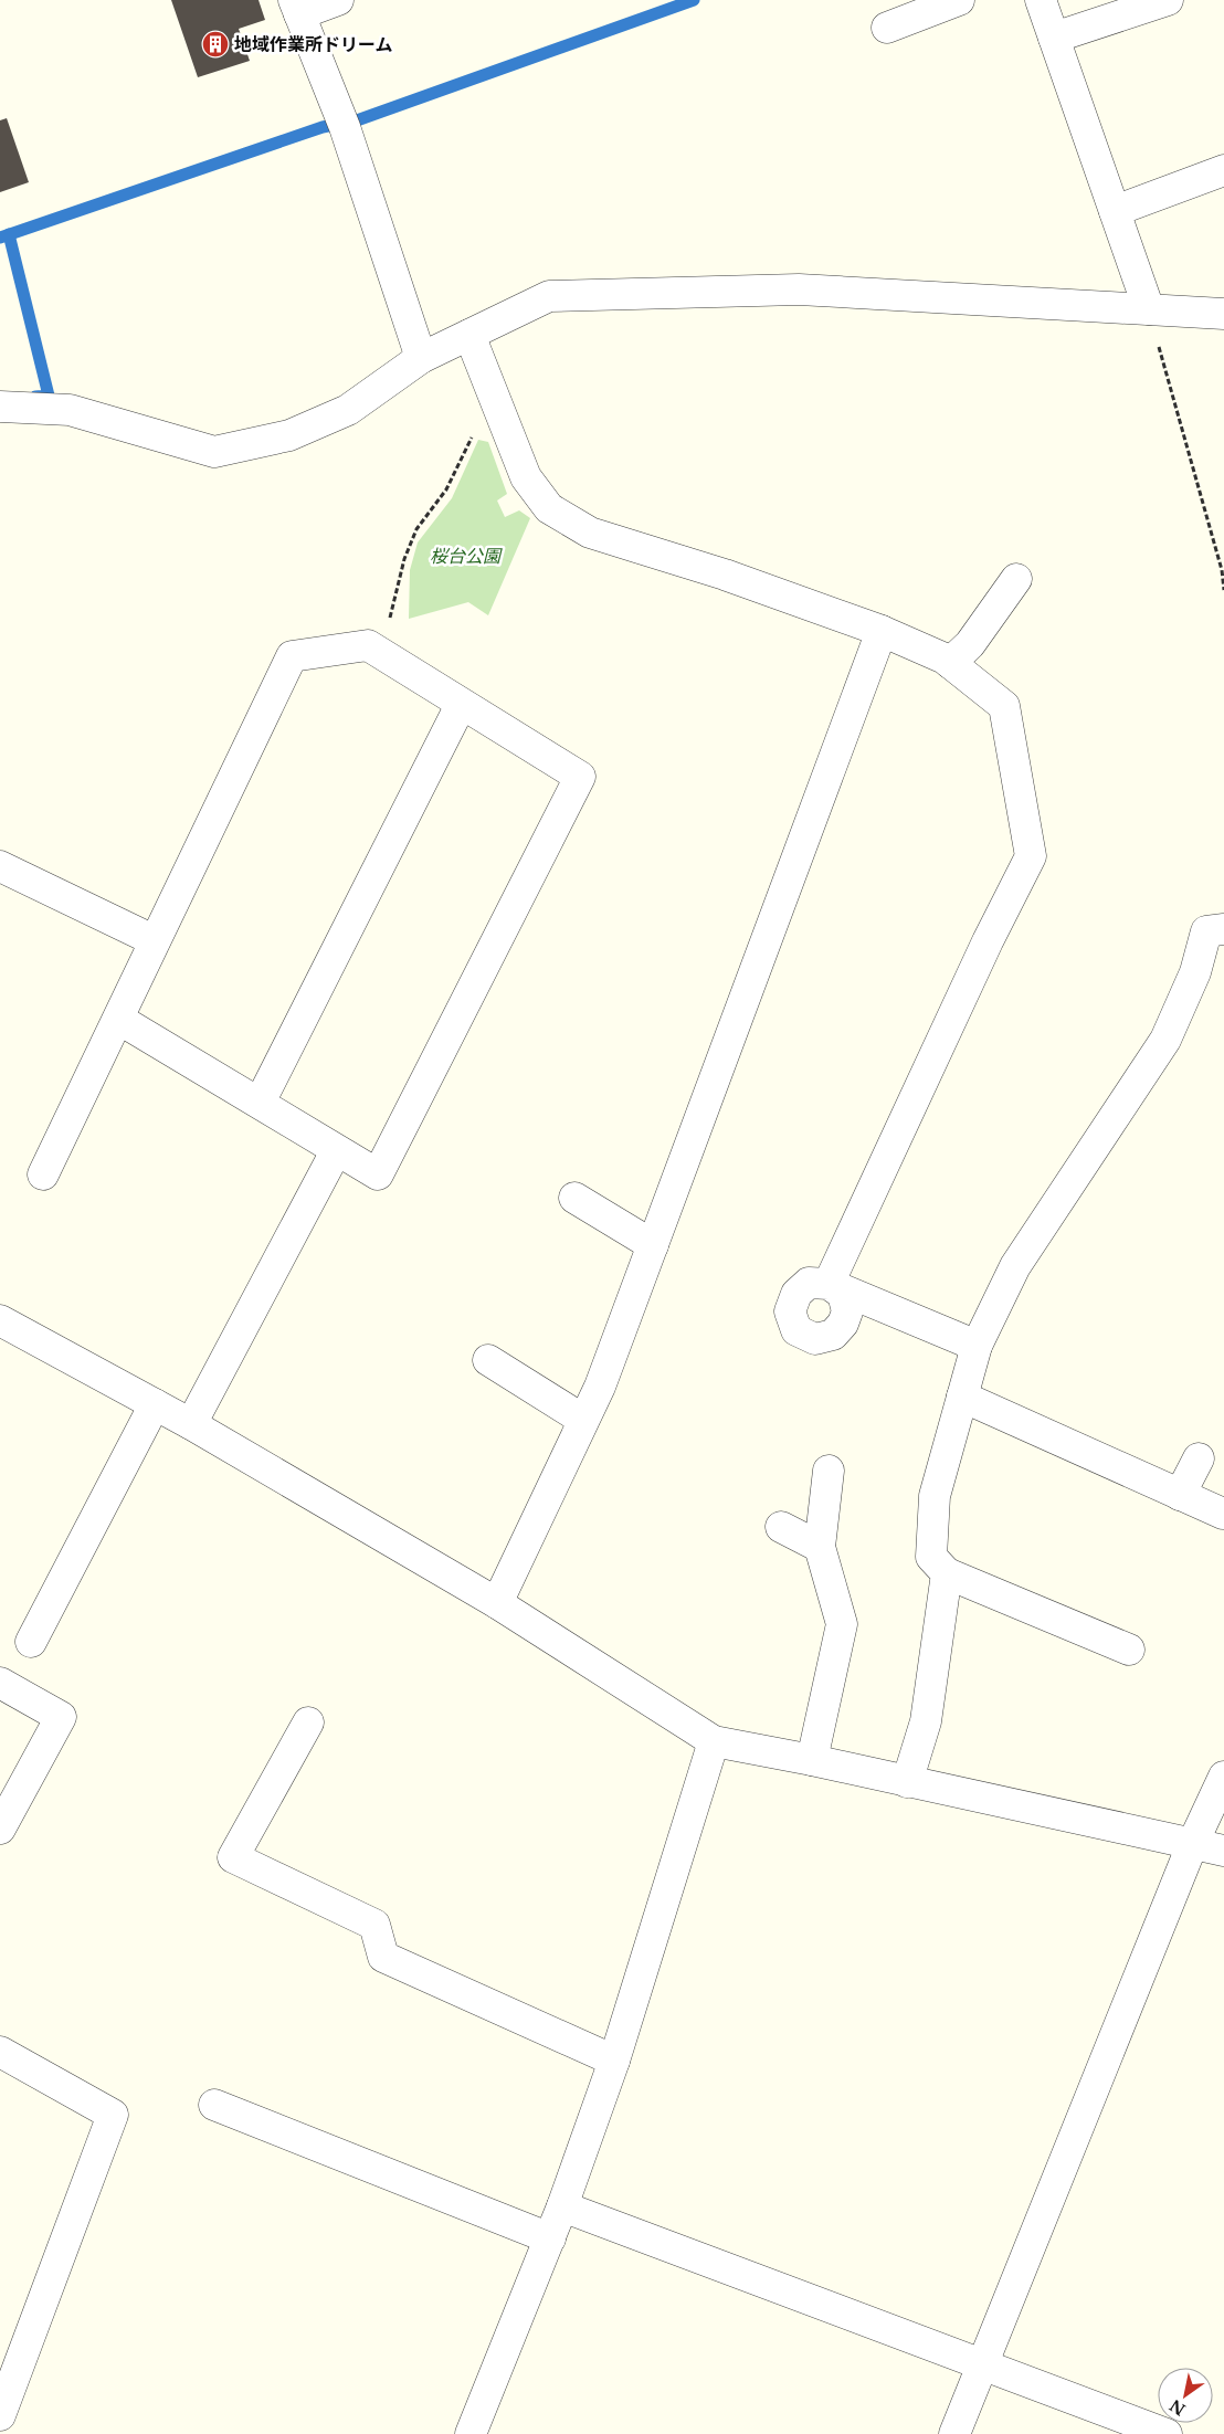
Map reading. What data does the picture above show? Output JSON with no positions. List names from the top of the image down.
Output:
{
  "parks": ["桜台公園"],
  "places": {
    "building": ["地域作業所ドリーム"]
  },
  "north": "bottom left"
}
